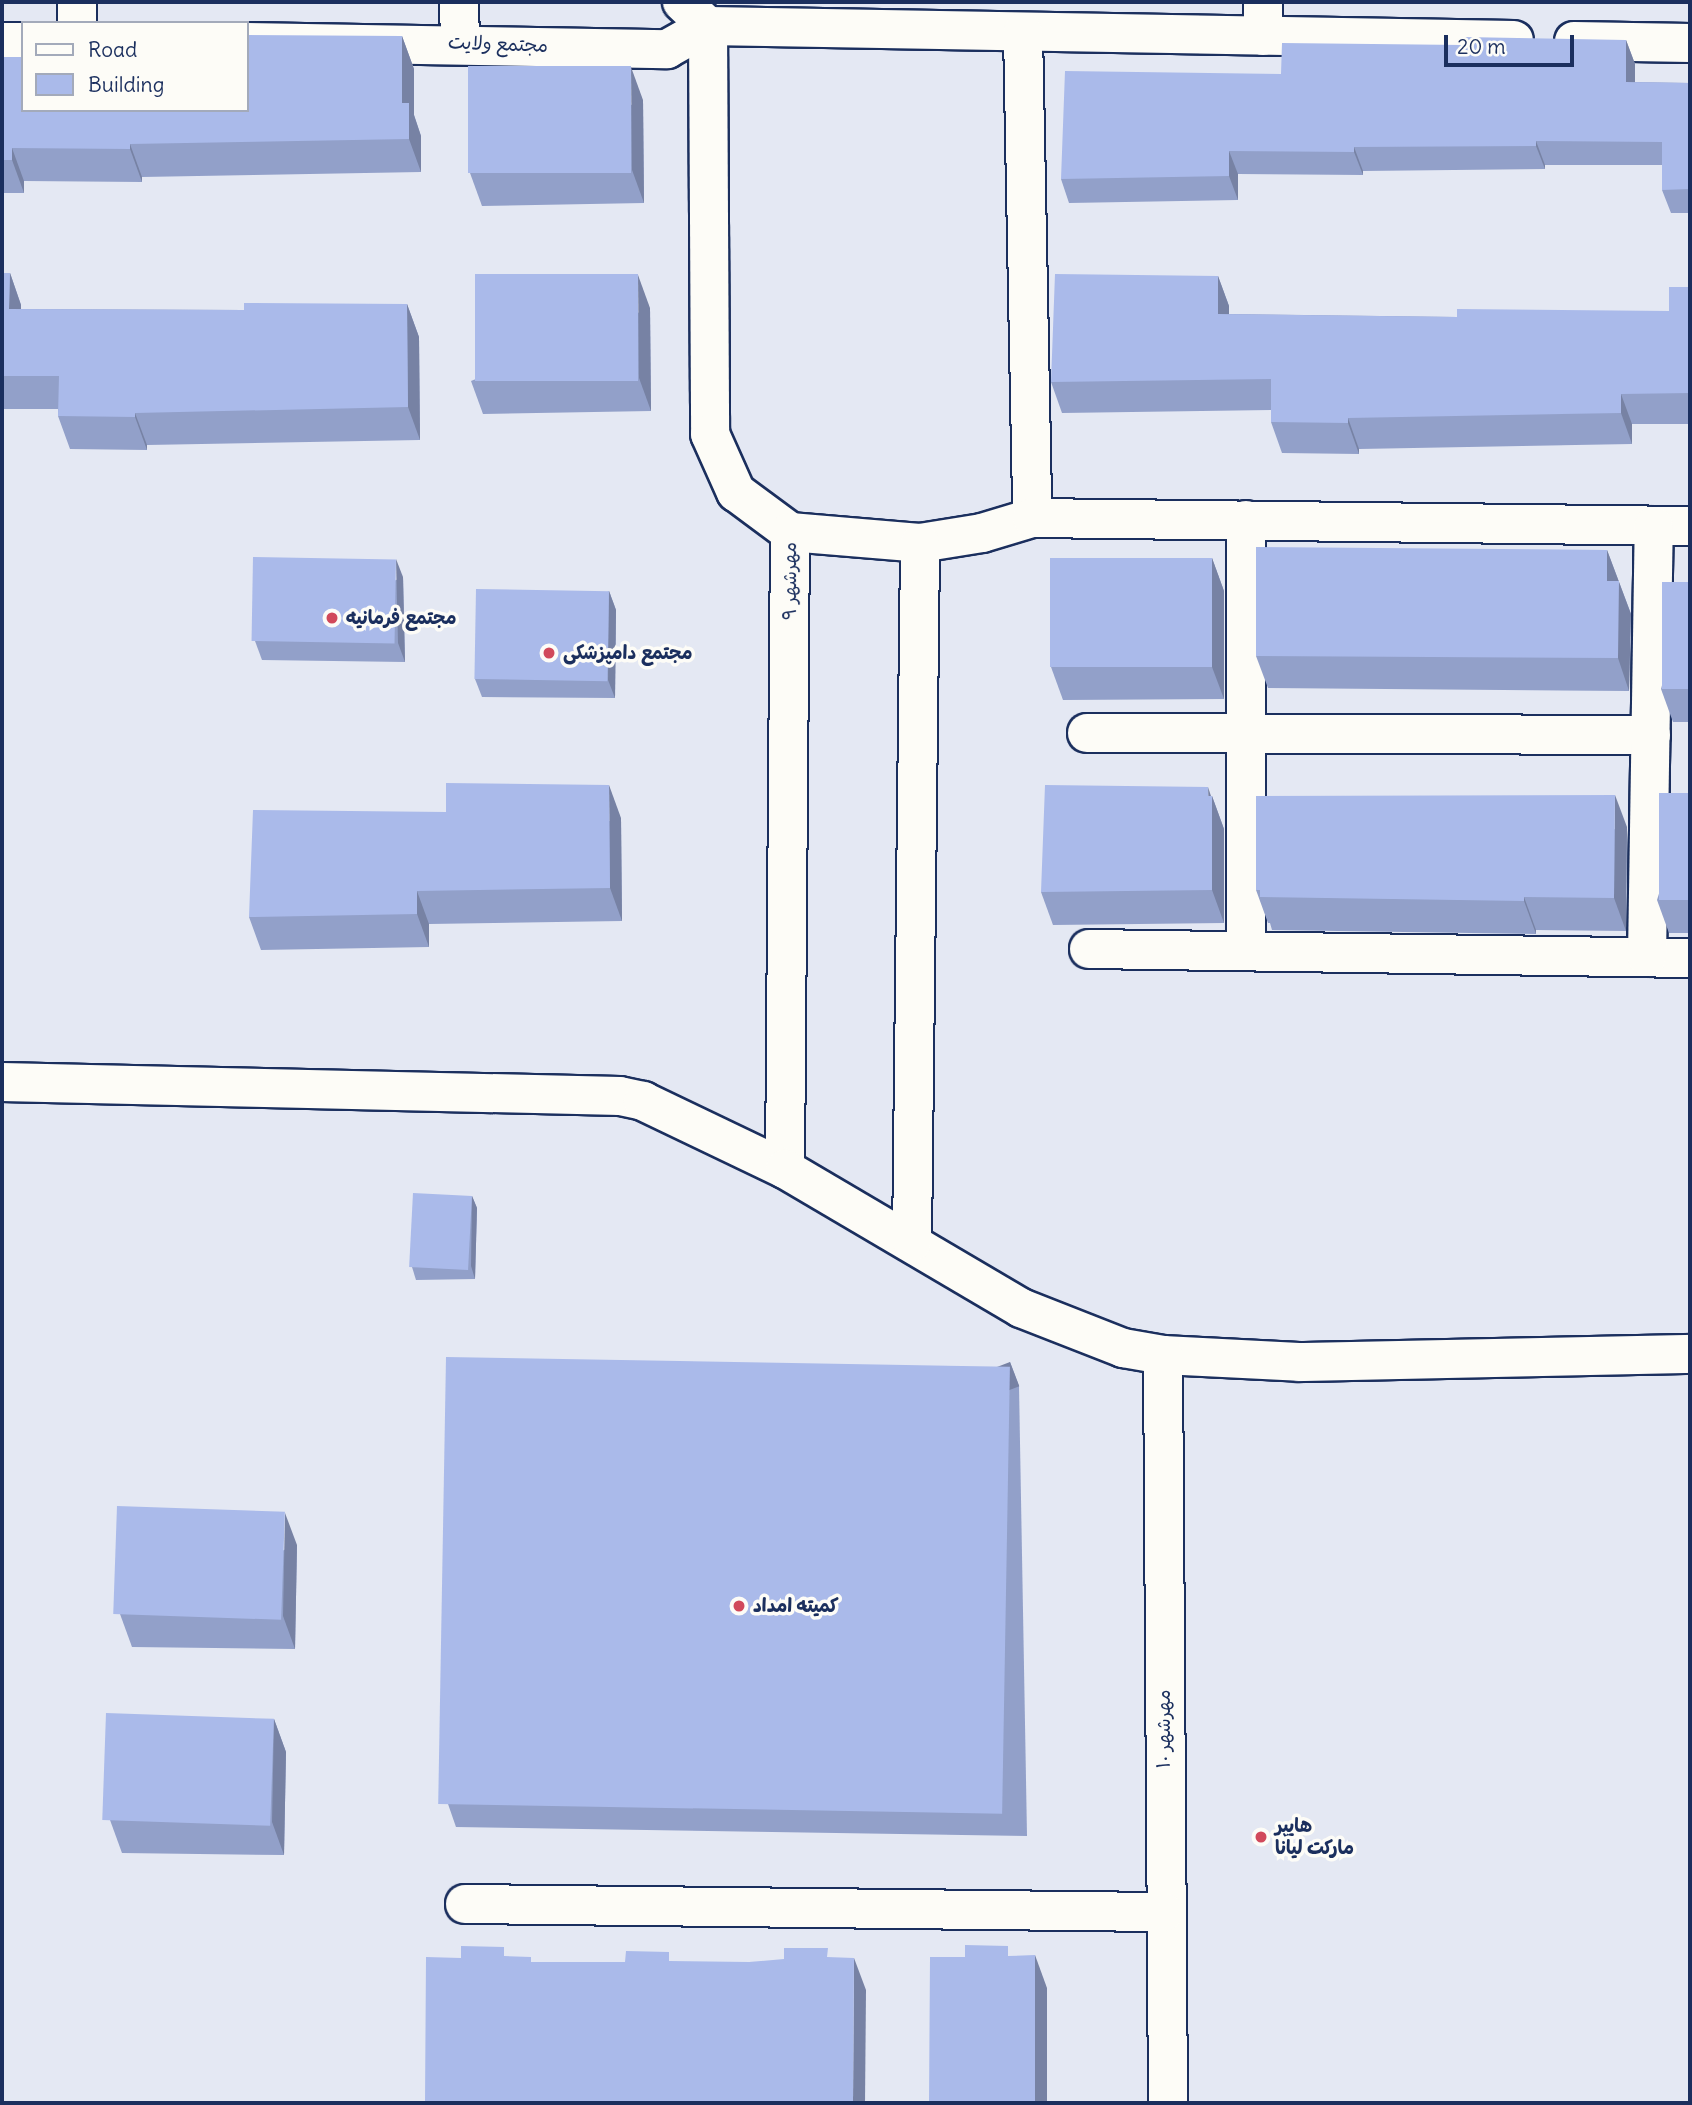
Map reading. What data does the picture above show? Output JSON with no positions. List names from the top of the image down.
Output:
{
  "streets": {
    "street": ["مجتمع ولایت", "مهرشهر ۹", "مهرشهر ۱۰"]
  },
  "crossings": [
    ["مجتمع ولایت", "مهرشهر ۹"]
  ],
  "places": [
    "مجتمع فرمانیه",
    "مجتمع دامپزشکی",
    "کمیته امداد",
    "هایپر مارکت لیانا"
  ],
  "legend": ["Road", "Building"],
  "scale_bar": "20 m"
}
